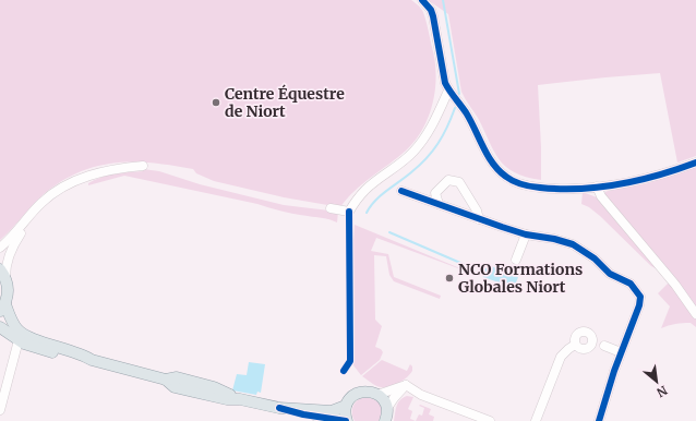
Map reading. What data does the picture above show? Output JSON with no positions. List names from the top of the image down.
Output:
{
  "places": ["Centre Équestre de Niort", "NCO Formations Globales Niort"],
  "north": "bottom right"
}
